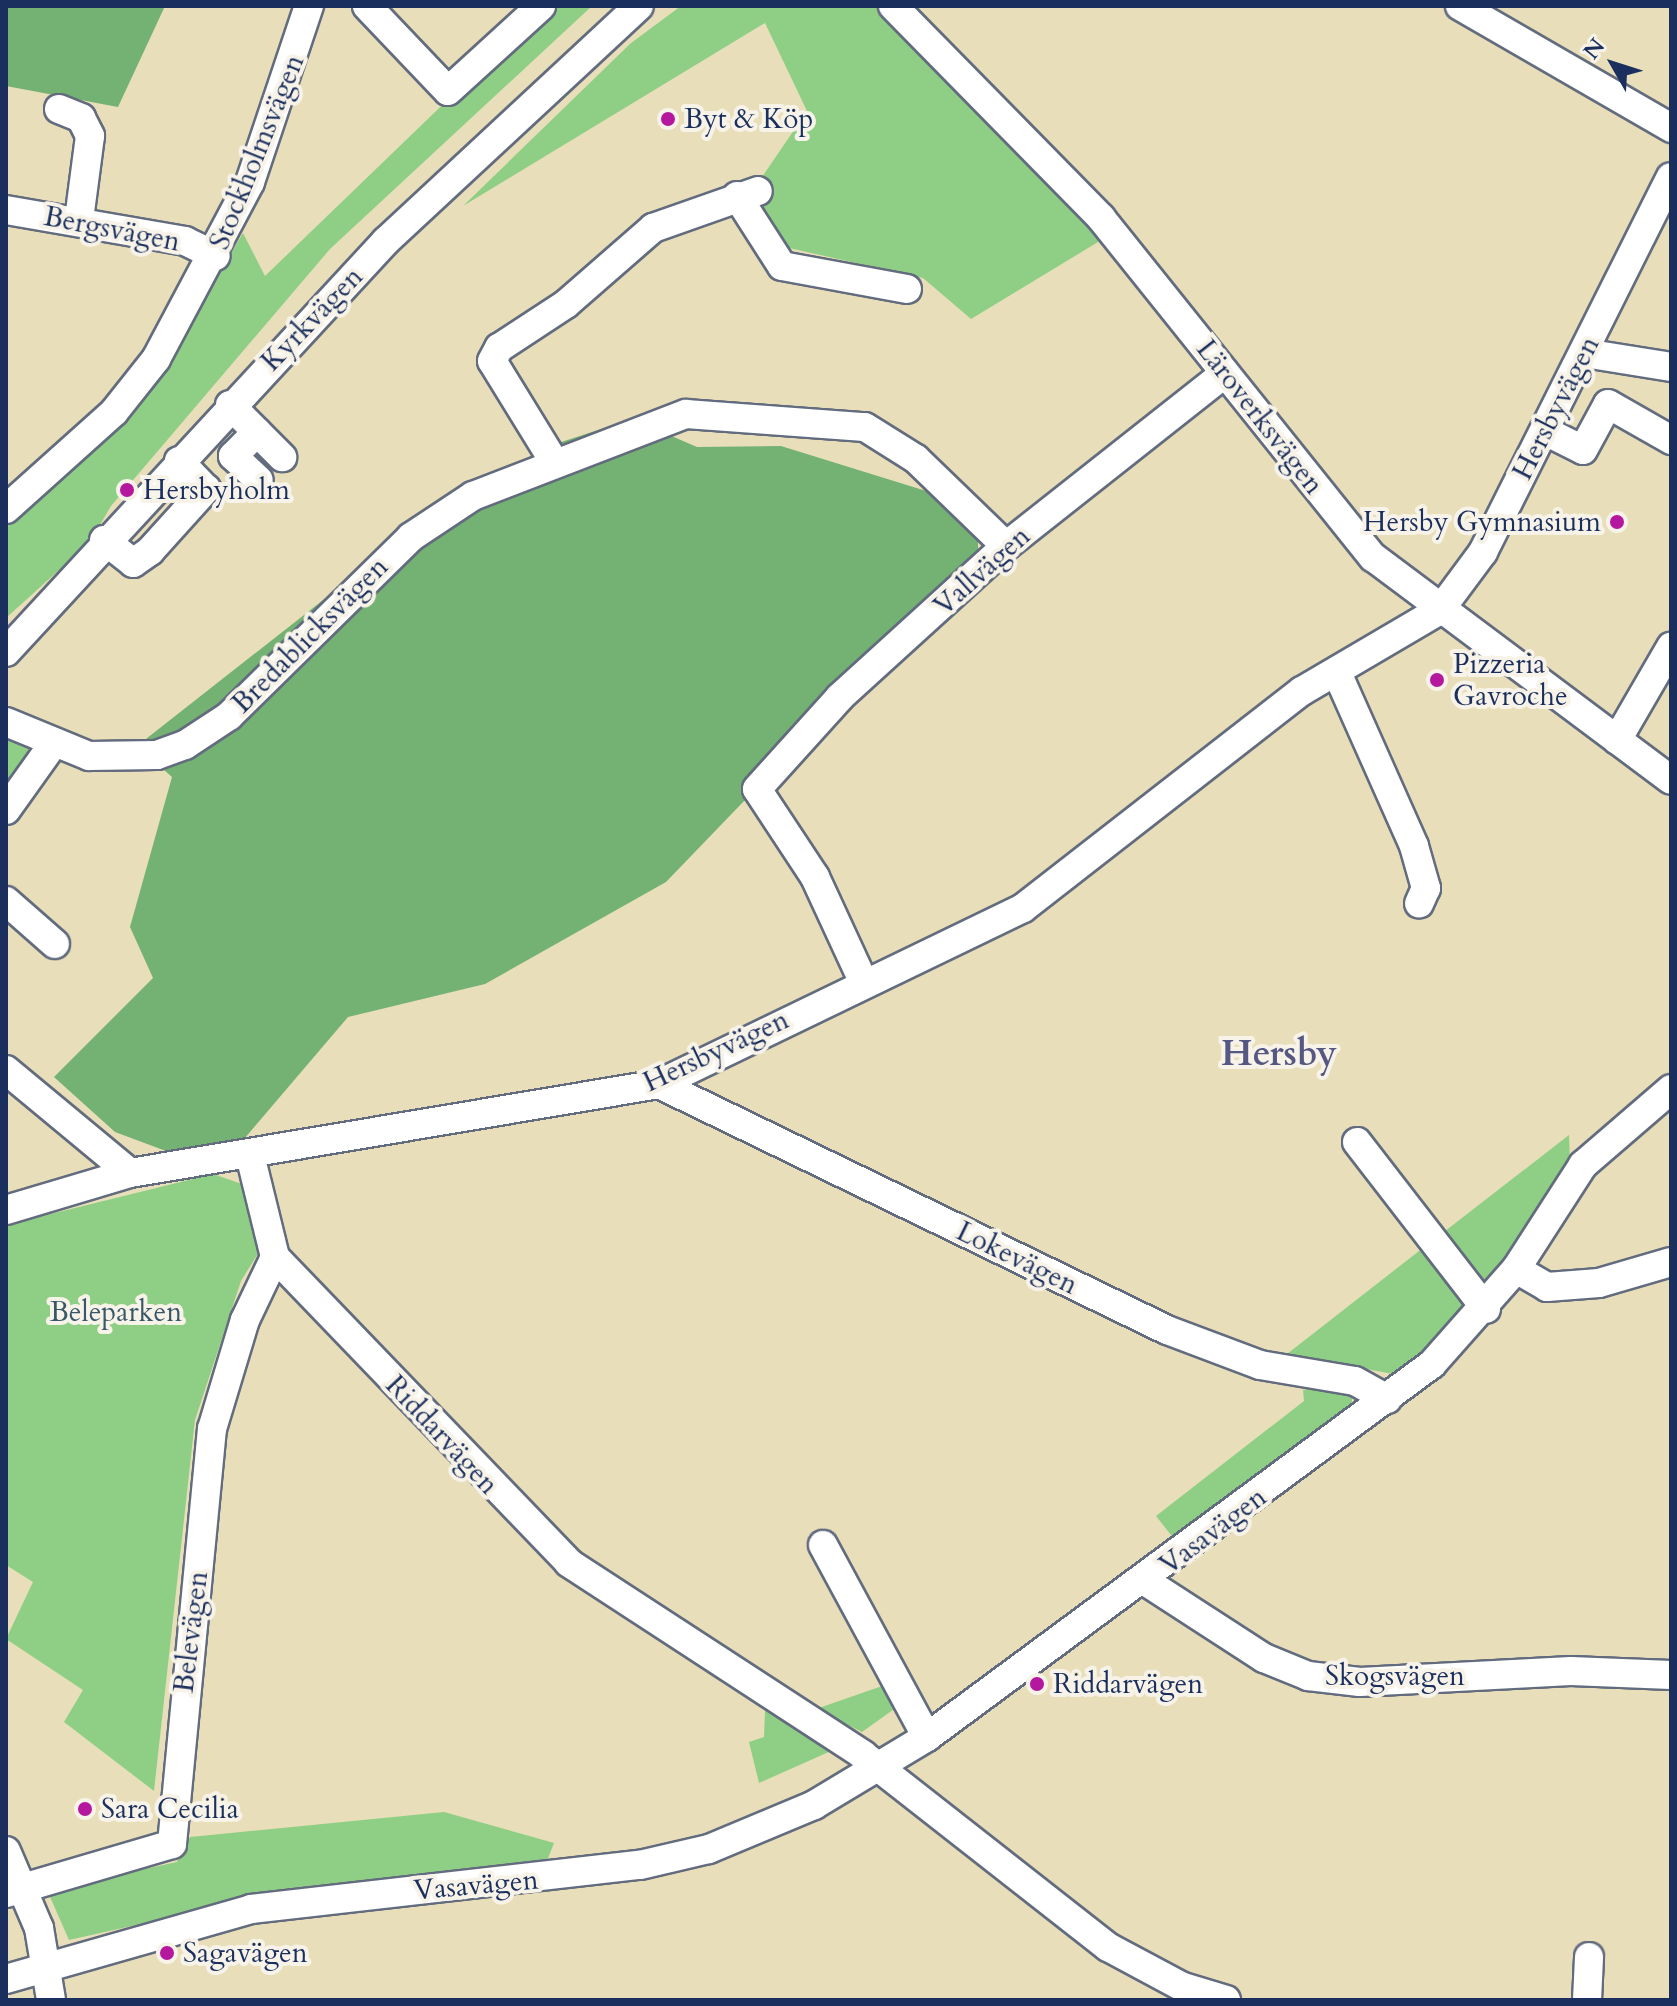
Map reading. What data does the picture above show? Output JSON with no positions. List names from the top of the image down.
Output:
{
  "streets": {
    "street": [
      "Stockholmsvägen",
      "Bergsvägen",
      "Kyrkvägen",
      "Hersbyvägen",
      "Läroverksvägen",
      "Vallvägen",
      "Bredablicksvägen",
      "Lokevägen",
      "Riddarvägen",
      "Vasavägen",
      "Belevägen",
      "Skogsvägen"
    ]
  },
  "crossings": [
    ["Stockholmsvägen", "Bergsvägen"],
    ["Hersbyvägen", "Läroverksvägen"],
    ["Hersbyvägen", "Vallvägen"],
    ["Hersbyvägen", "Lokevägen"],
    ["Läroverksvägen", "Vallvägen"],
    ["Vallvägen", "Bredablicksvägen"],
    ["Lokevägen", "Vasavägen"],
    ["Riddarvägen", "Vasavägen"],
    ["Riddarvägen", "Belevägen"],
    ["Vasavägen", "Skogsvägen"]
  ],
  "districts": ["Hersby"],
  "parks": ["Beleparken"],
  "places": [
    "Byt & Köp",
    "Hersbyholm",
    "Hersby Gymnasium",
    "Pizzeria Gavroche",
    "Riddarvägen",
    "Sara Cecilia",
    "Sagavägen"
  ],
  "north": "top left"
}
